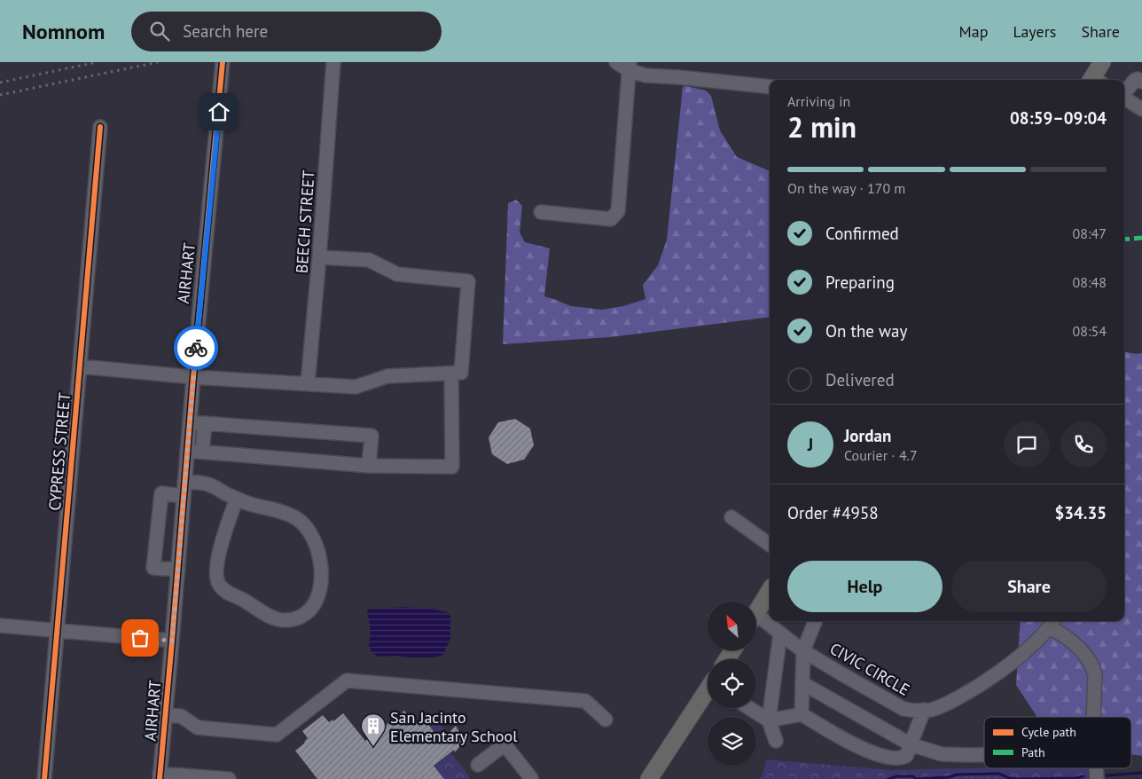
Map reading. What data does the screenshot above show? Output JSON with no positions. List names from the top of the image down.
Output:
{
  "streets": {
    "street": [
      "BEECH STREET",
      "AIRHART",
      "CYPRESS STREET",
      "CIVIC CIRCLE"
    ]
  },
  "places": {
    "building": ["San Jacinto Elementary School"]
  },
  "legend": ["Cycle path", "Path"],
  "north": "top left",
  "page": {
    "header": "Nomnom",
    "search": "Search here",
    "nav": ["Map", "Layers", "Share"],
    "heading": ["2 min", "Arriving in", "08:59–09:04"],
    "panel": [
      "Jordan",
      "Courier · 4.7",
      "Order #4958",
      "$34.35"
    ],
    "bar": "On the way · 170 m",
    "list": [
      ["Confirmed", "08:47"],
      ["Preparing", "08:48"],
      ["On the way", "08:54"],
      "Delivered"
    ],
    "round": "J",
    "buttons": ["Help", "Share"]
  }
}
